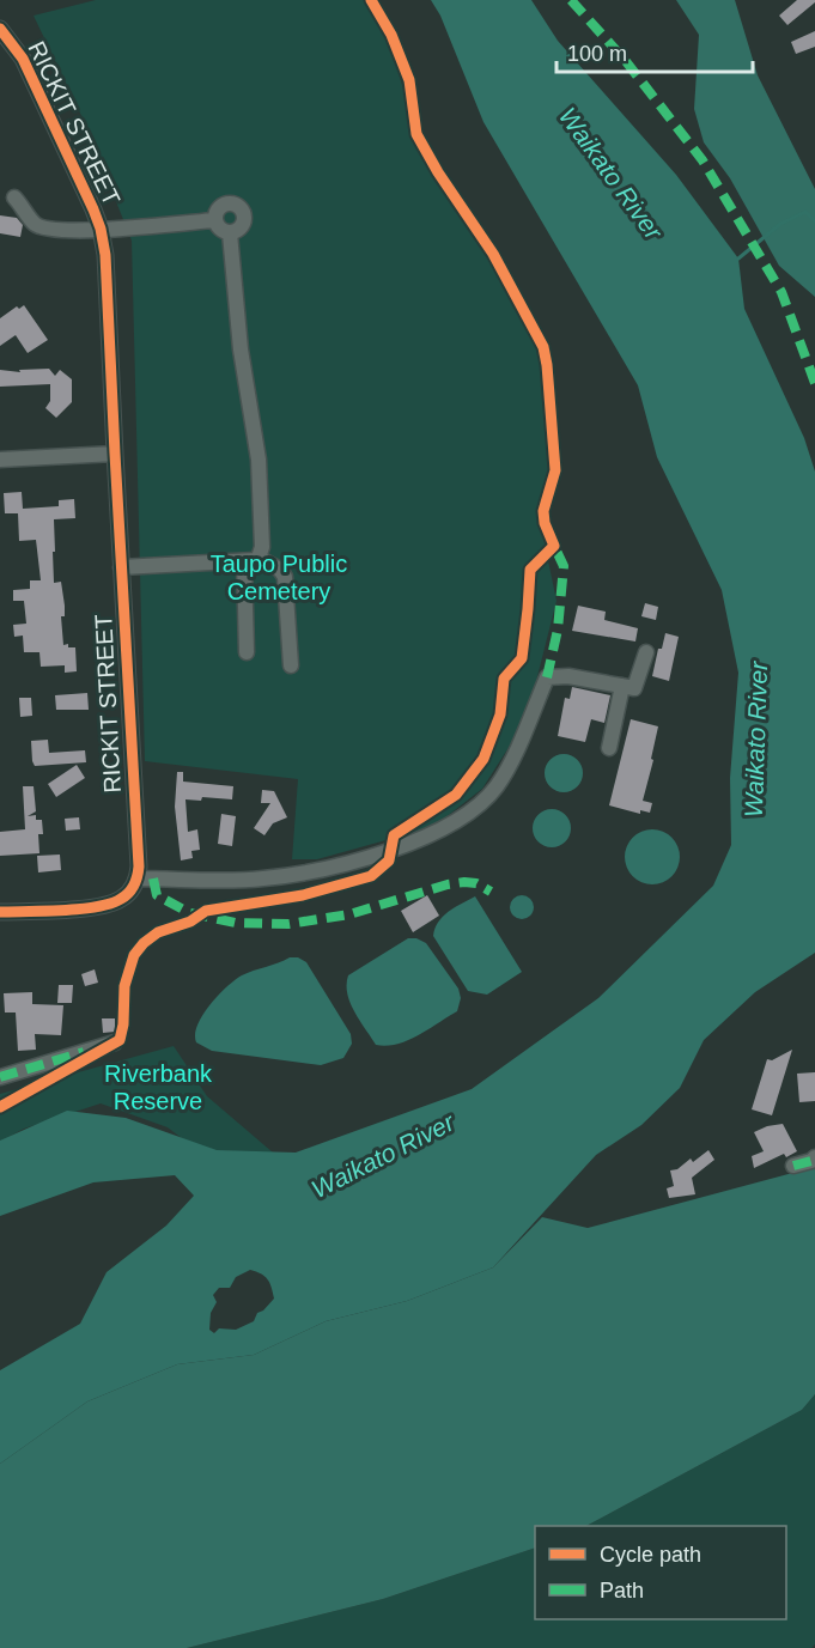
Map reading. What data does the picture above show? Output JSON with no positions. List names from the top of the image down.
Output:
{
  "streets": {
    "street": ["RICKIT STREET"]
  },
  "water": ["Waikato River"],
  "parks": ["Taupo Public Cemetery", "Riverbank Reserve"],
  "legend": ["Cycle path", "Path"],
  "scale_bar": "100 m"
}
